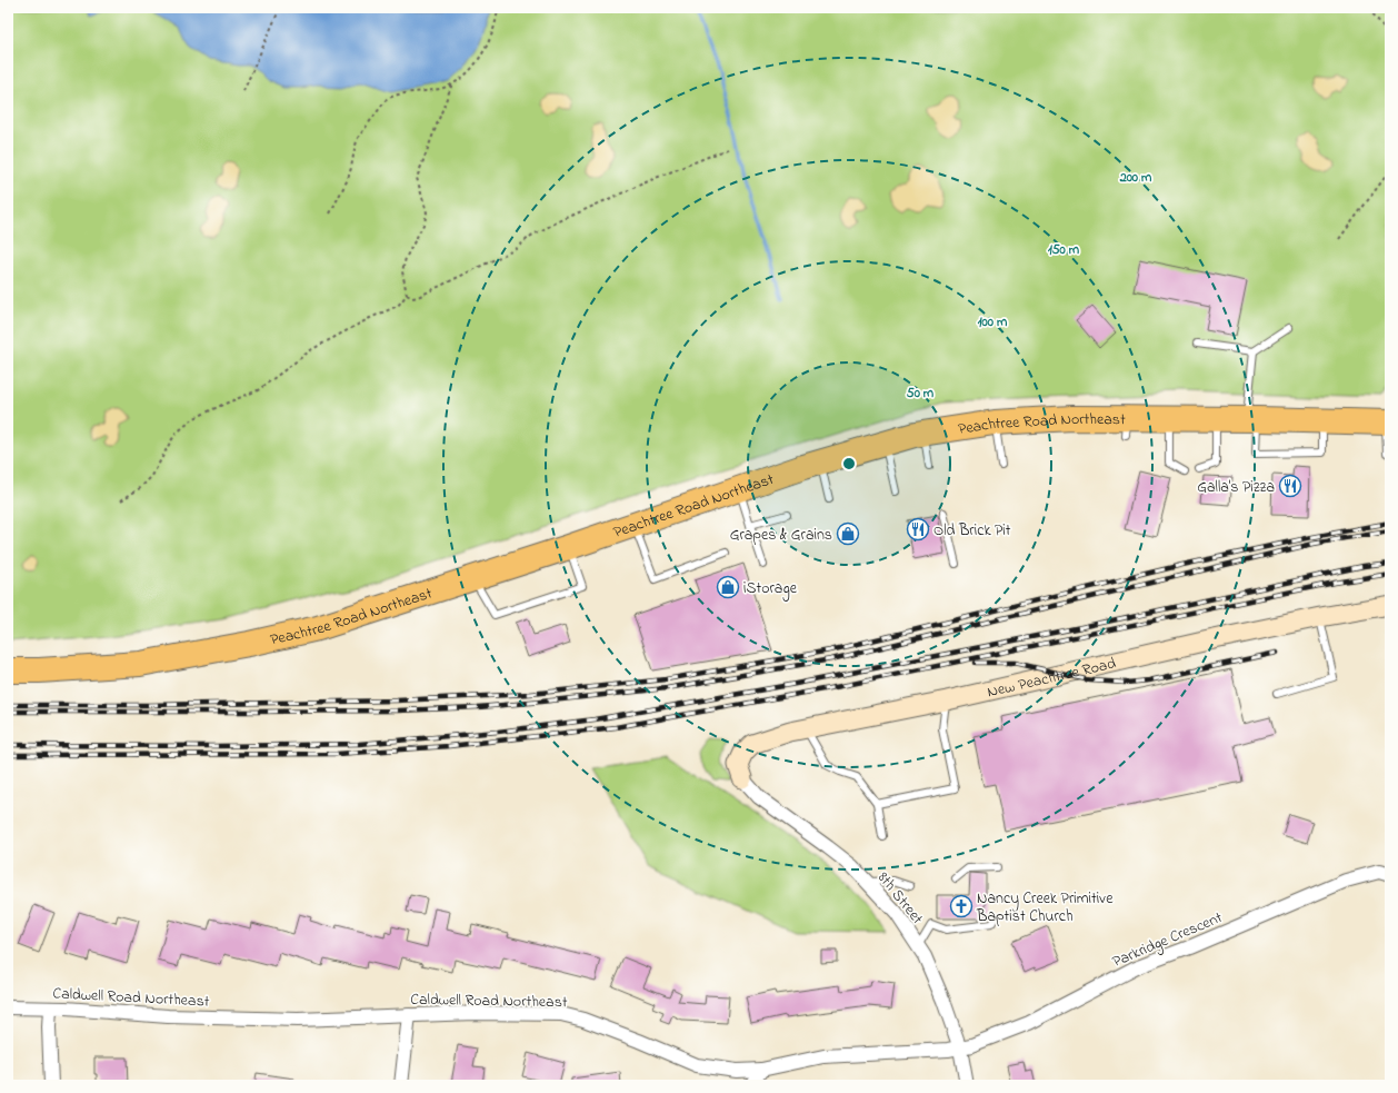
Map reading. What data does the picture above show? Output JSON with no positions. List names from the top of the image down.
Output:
{
  "streets": {
    "highway": ["Peachtree Road Northeast"],
    "street": [
      "New Peachtree Road",
      "8th Street",
      "Parkridge Crescent",
      "Caldwell Road Northeast"
    ]
  },
  "crossings": [
    ["New Peachtree Road", "8th Street"],
    ["8th Street", "Parkridge Crescent"],
    ["8th Street", "Caldwell Road Northeast"],
    ["Parkridge Crescent", "Caldwell Road Northeast"]
  ],
  "places": {
    "restaurant": ["Galla's Pizza", "Old Brick Pit"],
    "shop": ["Grapes & Grains", "iStorage"],
    "church": ["Nancy Creek Primitive Baptist Church"]
  },
  "rings": [
    "200 m",
    "150 m",
    "100 m",
    "50 m"
  ]
}
